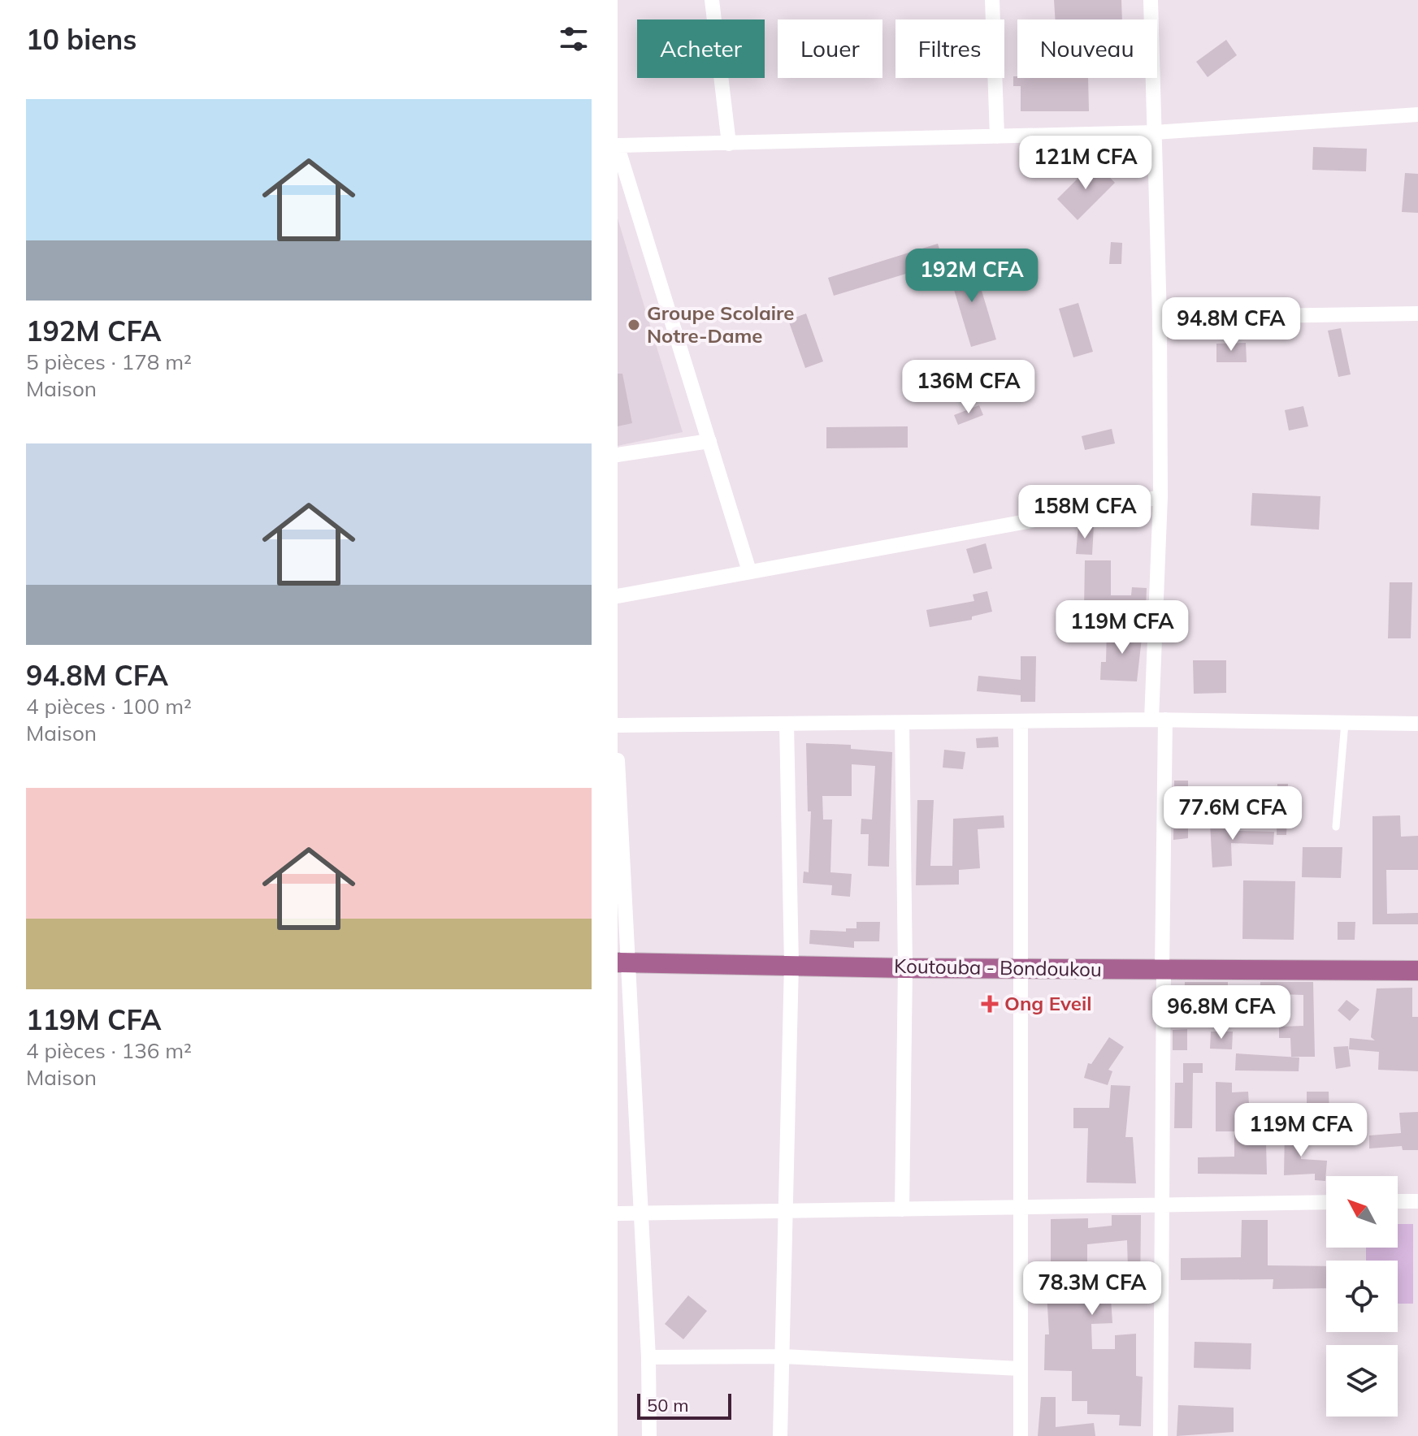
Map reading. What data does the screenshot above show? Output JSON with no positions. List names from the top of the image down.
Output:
{
  "streets": {
    "main road": ["Koutouba - Bondoukou"]
  },
  "places": {
    "other": ["Groupe Scolaire Notre-Dame"],
    "health": ["Ong Eveil"]
  },
  "scale_bar": "50 m",
  "north": "top left",
  "page": {
    "heading": "10 biens",
    "chip": [
      "Acheter",
      "Louer",
      "Filtres",
      "Nouveau"
    ],
    "list": [
      {
        "name": "192M CFA",
        "note": "5 pièces · 178 m² · Maison"
      },
      {
        "name": "94.8M CFA",
        "note": "4 pièces · 100 m² · Maison"
      },
      {
        "name": "119M CFA",
        "note": "4 pièces · 136 m² · Maison"
      }
    ],
    "price": [
      "121M CFA",
      "192M CFA",
      "94.8M CFA",
      "136M CFA",
      "158M CFA",
      "119M CFA",
      "77.6M CFA",
      "96.8M CFA",
      "119M CFA",
      "78.3M CFA"
    ],
    "scale": "50 m"
  }
}
